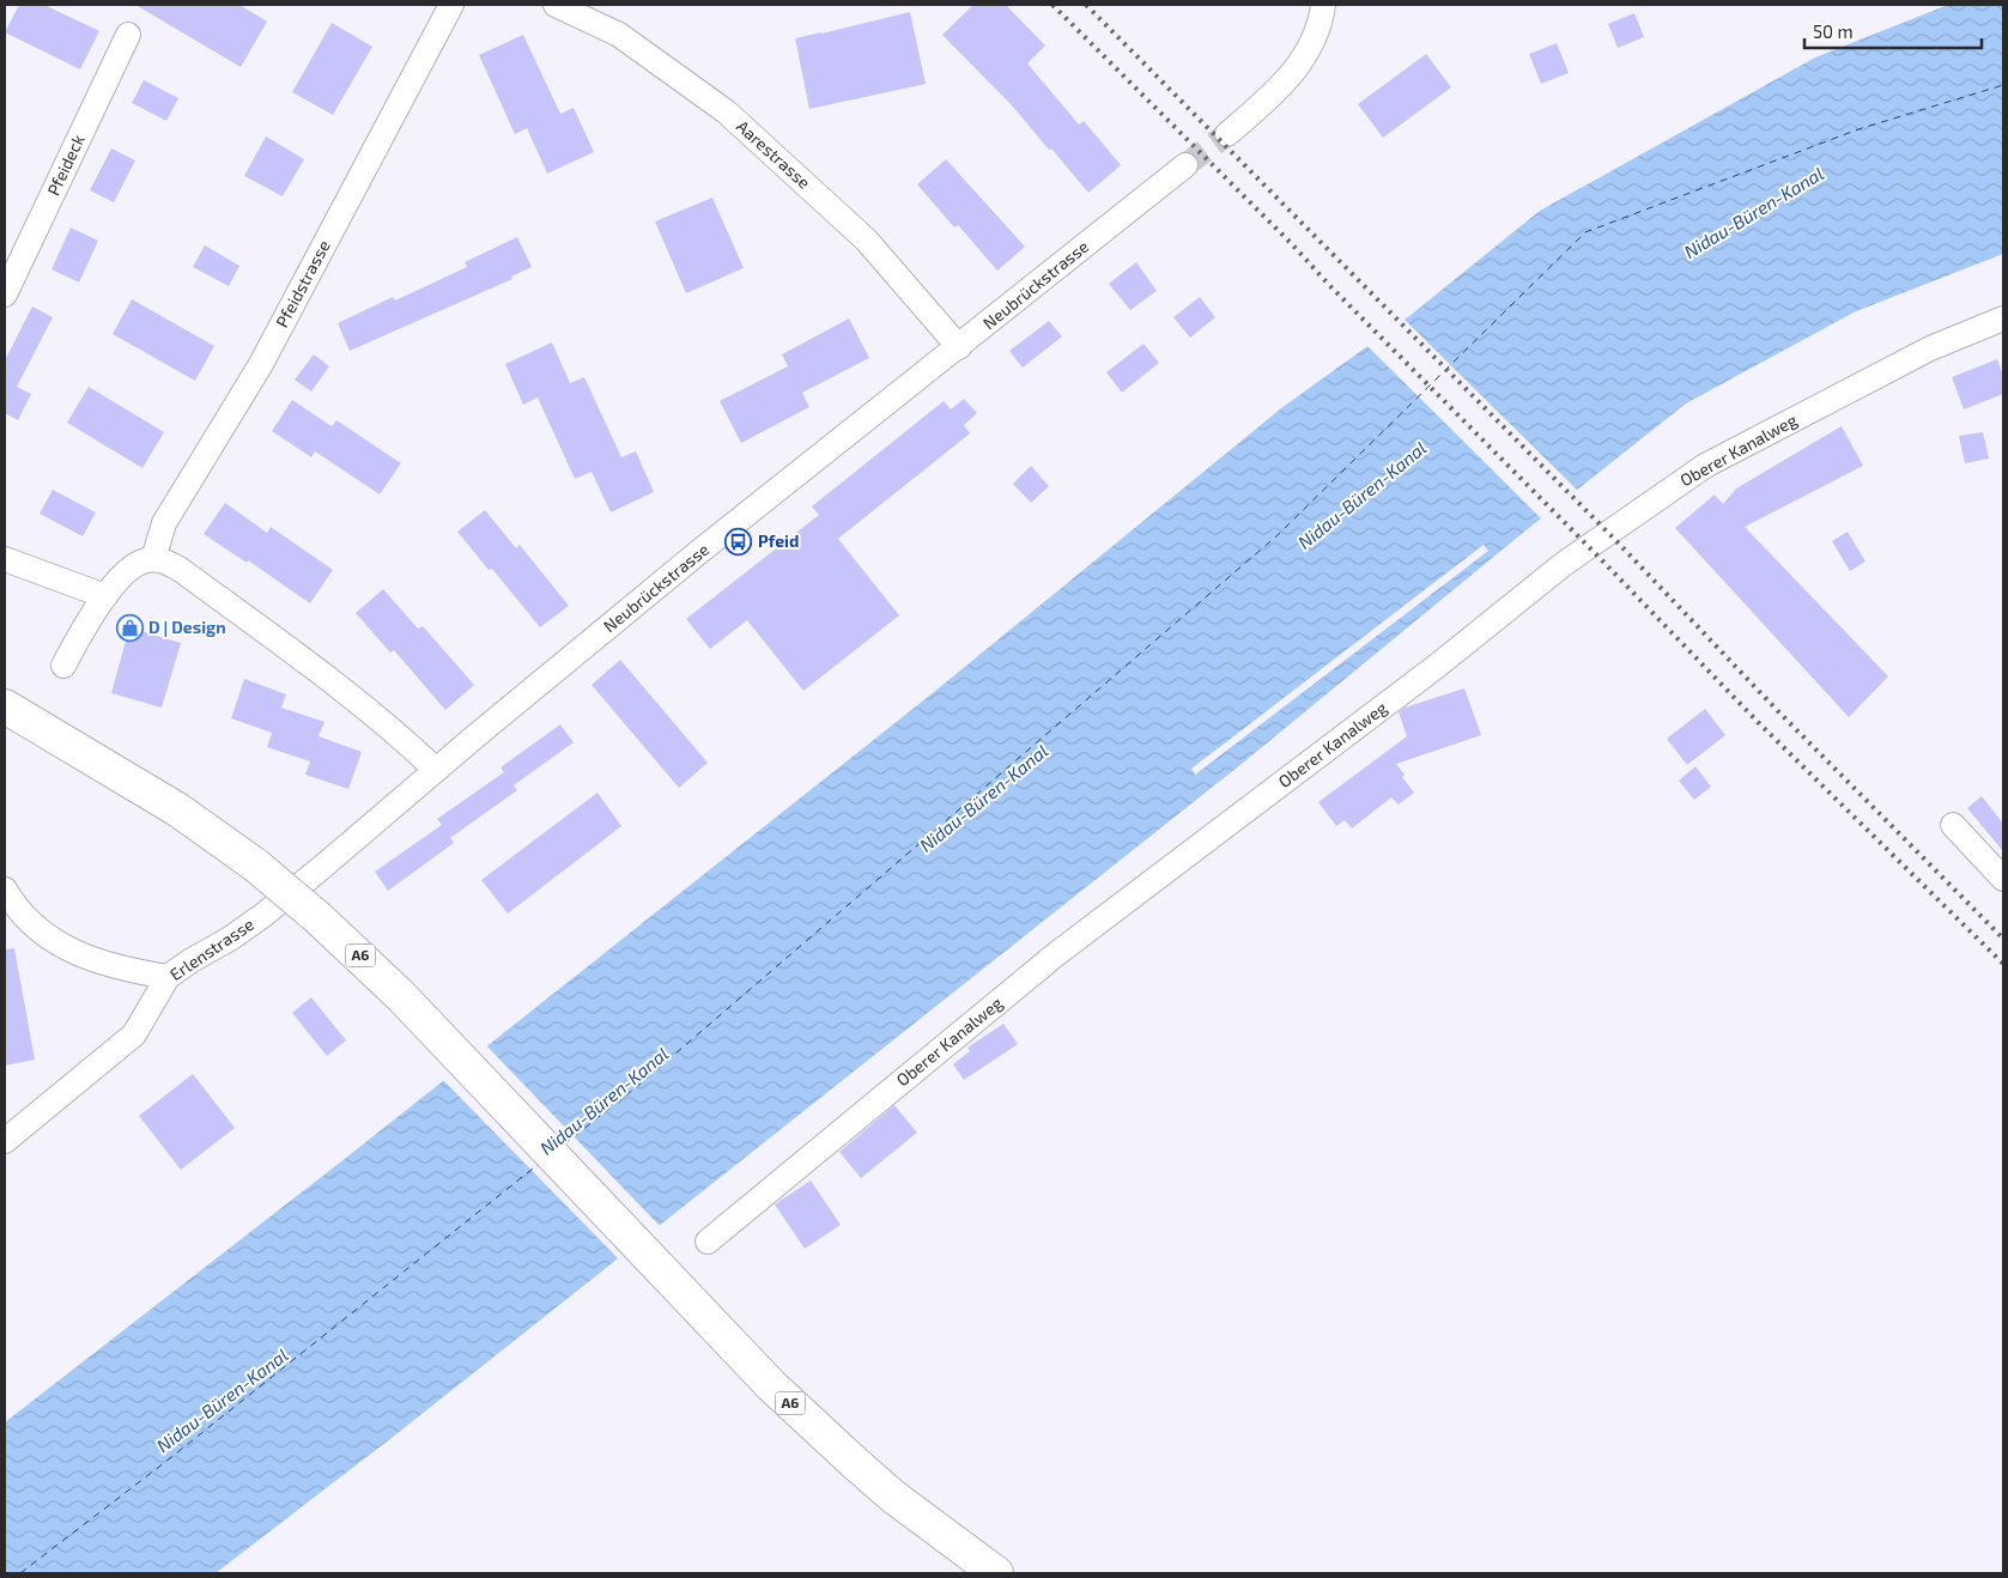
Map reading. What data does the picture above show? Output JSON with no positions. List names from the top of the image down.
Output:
{
  "streets": {
    "highway": ["A6"],
    "street": [
      "Aarestrasse",
      "Pfeideck",
      "Pfeidstrasse",
      "Neubrückstrasse",
      "Oberer Kanalweg",
      "Erlenstrasse"
    ]
  },
  "crossings": [
    ["Aarestrasse", "Neubrückstrasse"],
    ["Neubrückstrasse", "Erlenstrasse"]
  ],
  "water": ["Nidau-Büren-Kanal"],
  "places": {
    "bus stop": ["Pfeid"],
    "shop": ["D | Design"]
  },
  "scale_bar": "50 m"
}
